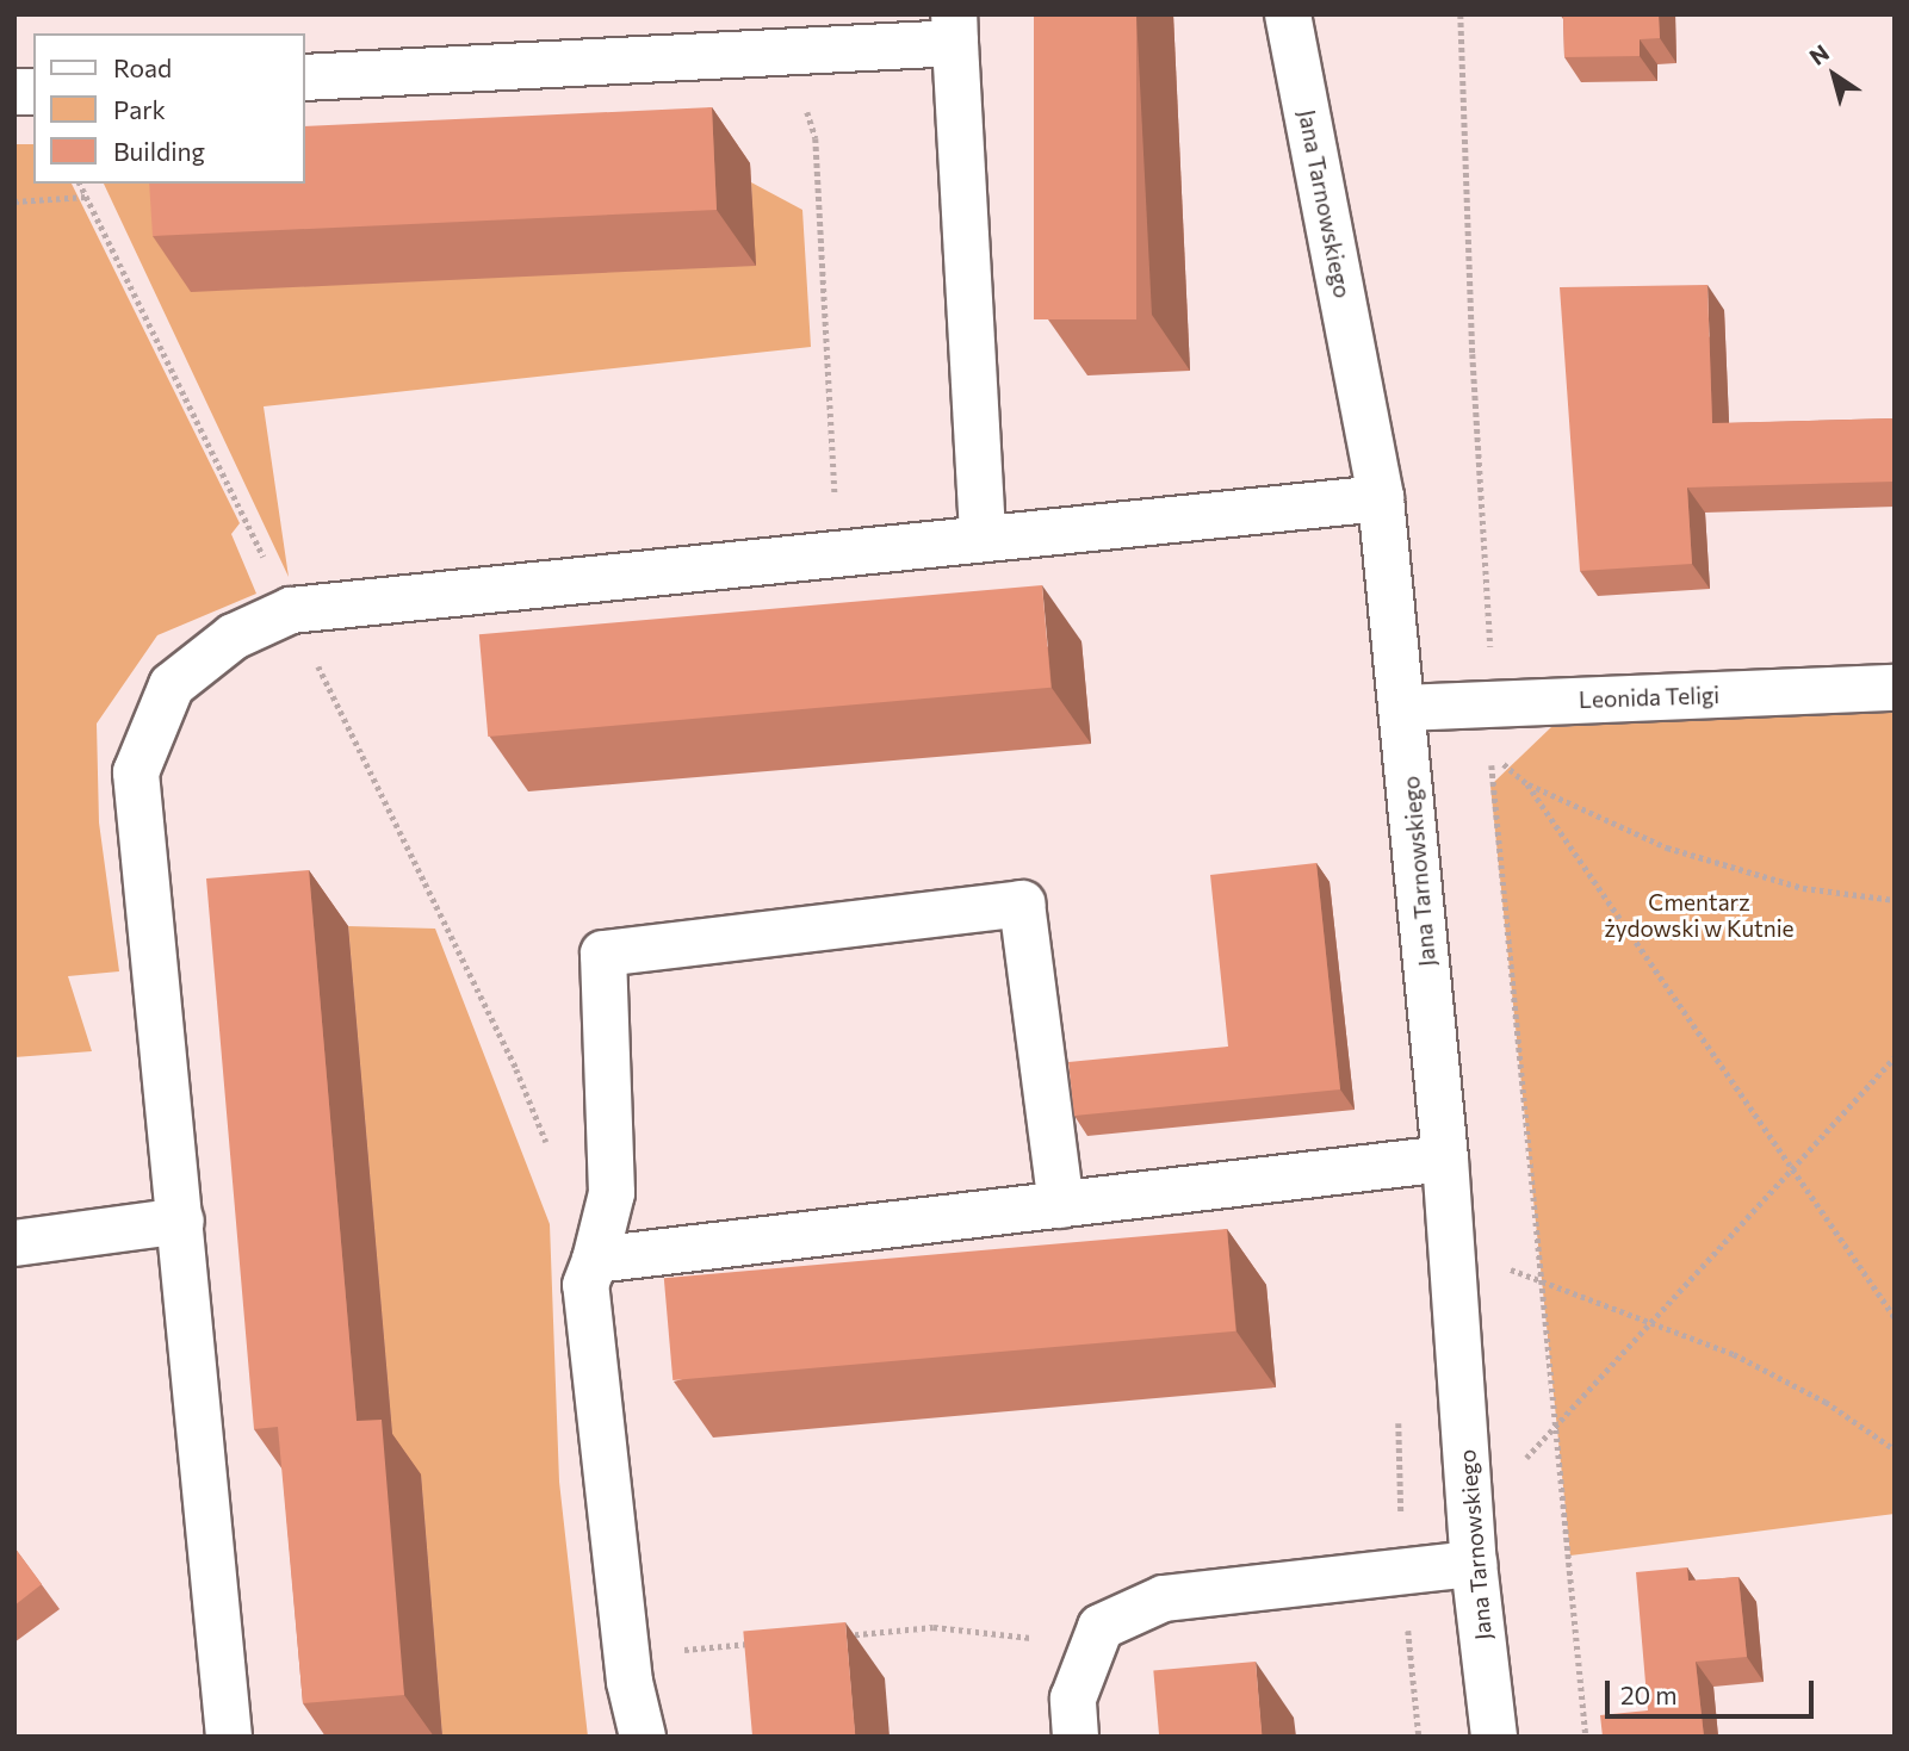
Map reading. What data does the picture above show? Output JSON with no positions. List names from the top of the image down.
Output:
{
  "streets": {
    "street": ["Jana Tarnowskiego", "Leonida Teligi"]
  },
  "crossings": [
    ["Jana Tarnowskiego", "Leonida Teligi"]
  ],
  "parks": ["Cmentarz żydowski w Kutnie"],
  "legend": ["Road", "Park", "Building"],
  "scale_bar": "20 m",
  "north": "top left"
}
